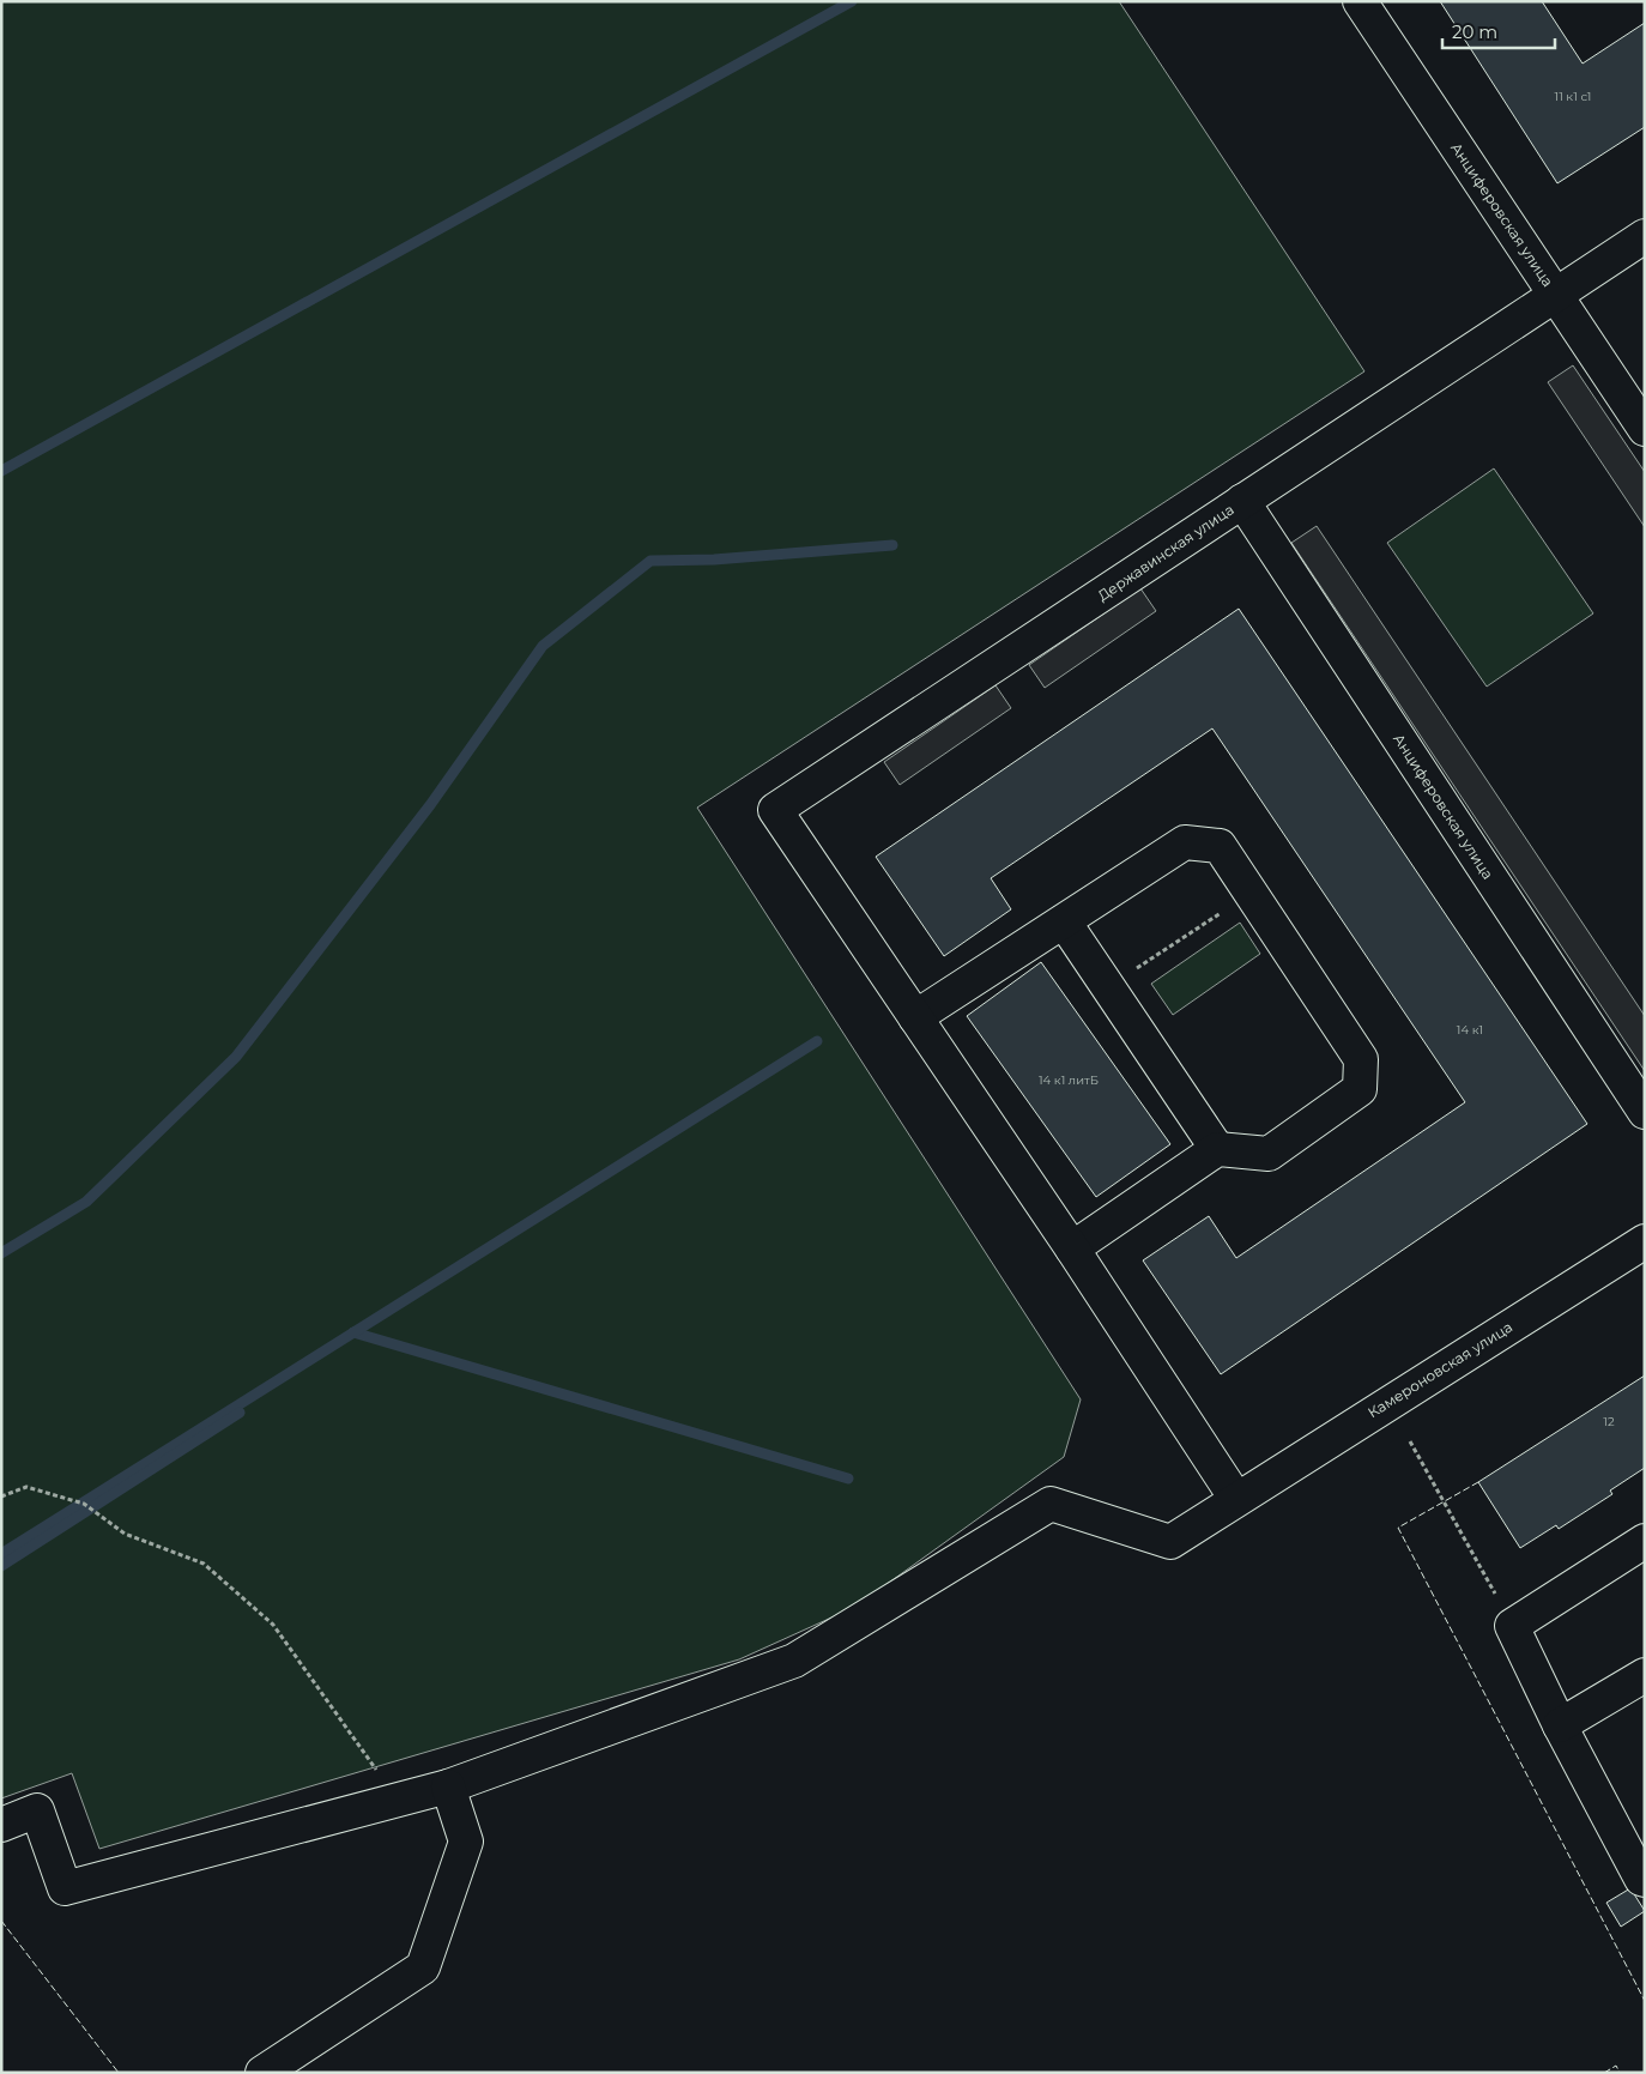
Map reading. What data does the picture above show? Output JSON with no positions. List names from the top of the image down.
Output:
{
  "streets": {
    "street": ["Анциферовская улица", "Державинская улица", "Камероновская улица"]
  },
  "crossings": [
    ["Анциферовская улица", "Державинская улица"]
  ],
  "house_numbers": [
    "11 к1 с1",
    "14 к1",
    "14 к1 литБ",
    "12"
  ],
  "scale_bar": "20 m"
}
